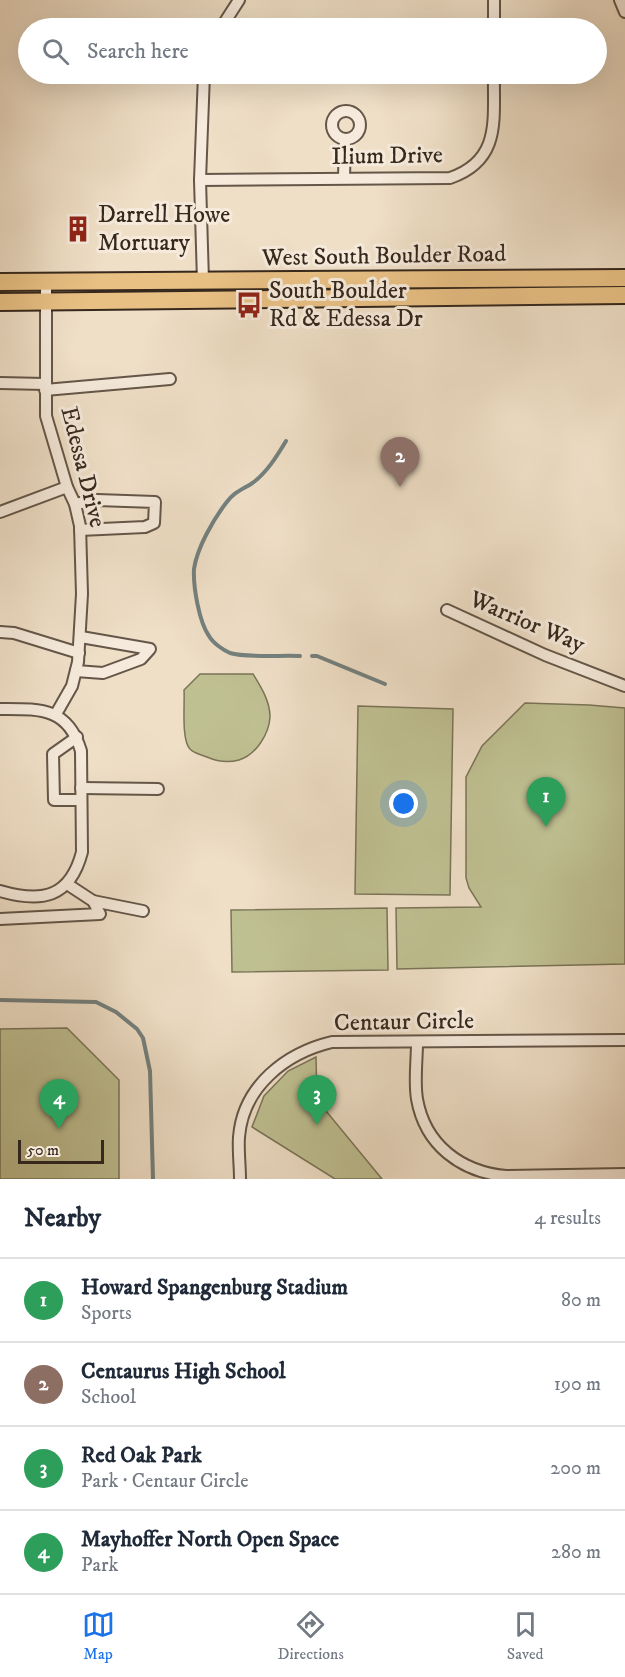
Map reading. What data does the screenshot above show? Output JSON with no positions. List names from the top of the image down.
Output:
{
  "streets": {
    "main road": ["West South Boulder Road"],
    "street": [
      "Ilium Drive",
      "Edessa Drive",
      "Warrior Way",
      "Centaur Circle"
    ]
  },
  "crossings": [
    ["West South Boulder Road", "Edessa Drive"]
  ],
  "places": {
    "building": ["Darrell Howe Mortuary"],
    "bus stop": ["South Boulder Rd & Edessa Dr"]
  },
  "scale_bar": "50 m",
  "page": {
    "search": "Search here",
    "pins": [
      "2",
      "1",
      "3",
      "4"
    ],
    "scale": "50 m",
    "heading": ["Nearby", "4 results"],
    "list": [
      {
        "mark": "1",
        "name": "Howard Spangenburg Stadium",
        "note": "Sports",
        "value": "80 m"
      },
      {
        "mark": "2",
        "name": "Centaurus High School",
        "note": "School",
        "value": "190 m"
      },
      {
        "mark": "3",
        "name": "Red Oak Park",
        "note": "Park · Centaur Circle",
        "value": "200 m"
      },
      {
        "mark": "4",
        "name": "Mayhoffer North Open Space",
        "note": "Park",
        "value": "280 m"
      }
    ],
    "nav": ["Map", "Directions", "Saved"]
  }
}
